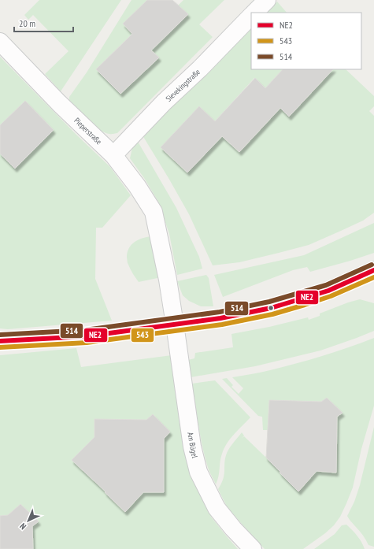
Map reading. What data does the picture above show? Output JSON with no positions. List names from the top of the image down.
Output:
{
  "streets": {
    "street": ["Sievekingstraße", "Pieperstraße", "Am Bügel"]
  },
  "crossings": [
    ["Sievekingstraße", "Pieperstraße"],
    ["Pieperstraße", "Am Bügel"]
  ],
  "lines": ["transit line 514", "transit line NE2", "transit line 543"],
  "legend": ["NE2", "543", "514"],
  "scale_bar": "20 m",
  "north": "bottom left"
}
